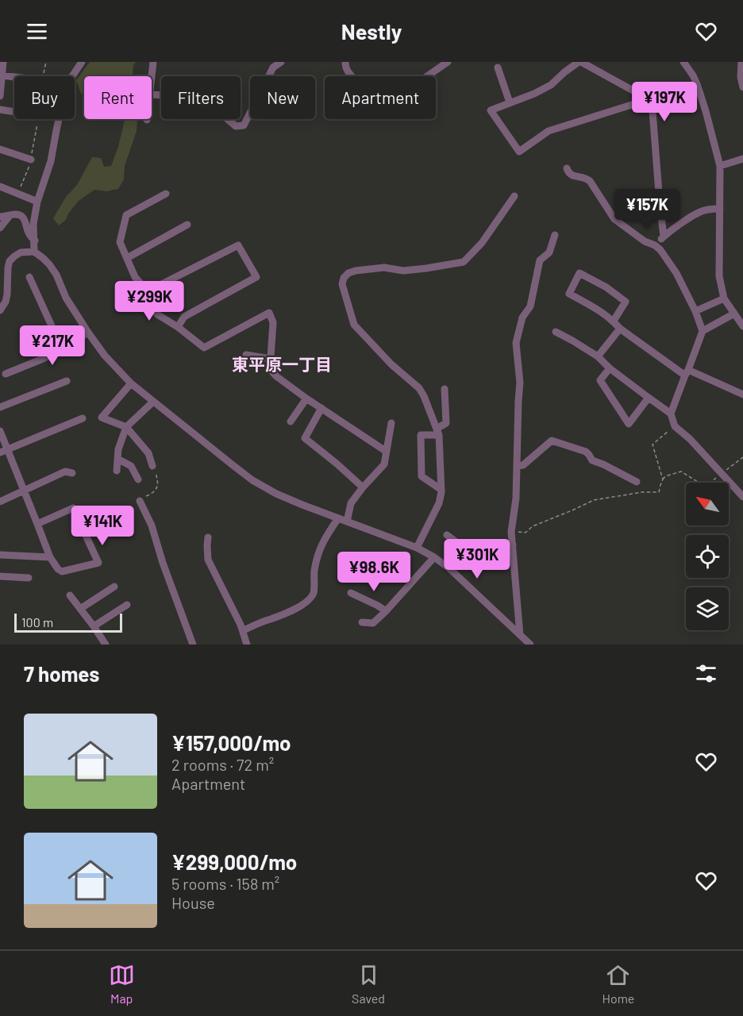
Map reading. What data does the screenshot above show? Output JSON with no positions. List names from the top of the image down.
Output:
{
  "districts": ["東平原一丁目"],
  "scale_bar": "100 m",
  "north": "top left",
  "page": {
    "header": "Nestly",
    "chip": [
      "Buy",
      "Rent",
      "Filters",
      "New",
      "Apartment"
    ],
    "price": [
      "¥197K",
      "¥157K",
      "¥299K",
      "¥217K",
      "¥141K",
      "¥301K",
      "¥98.6K"
    ],
    "scale": "100 m",
    "heading": "7 homes",
    "list": [
      {
        "name": "¥157,000/mo",
        "note": "2 rooms · 72 m² · Apartment"
      },
      {
        "name": "¥299,000/mo",
        "note": "5 rooms · 158 m² · House"
      }
    ],
    "tabs": ["Map", "Saved", "Home"]
  }
}
